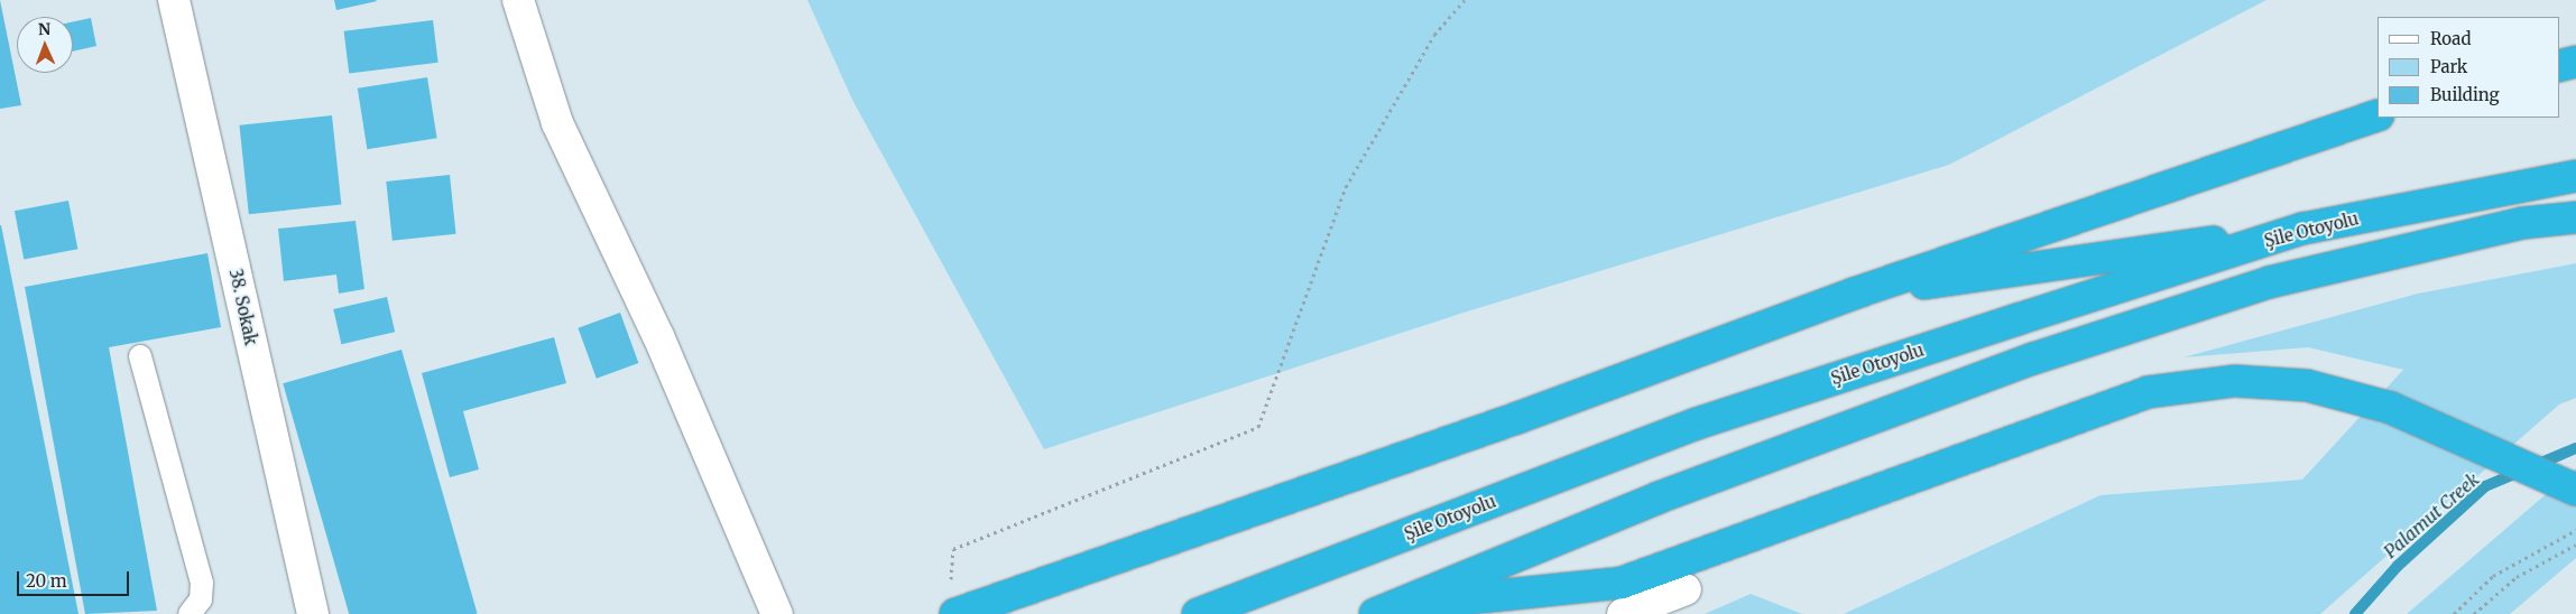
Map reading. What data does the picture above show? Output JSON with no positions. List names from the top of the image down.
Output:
{
  "streets": {
    "highway": ["Şile Otoyolu"],
    "street": ["38. Sokak"]
  },
  "water": ["Palamut Creek"],
  "legend": ["Road", "Park", "Building"],
  "scale_bar": "20 m",
  "north": "top"
}
